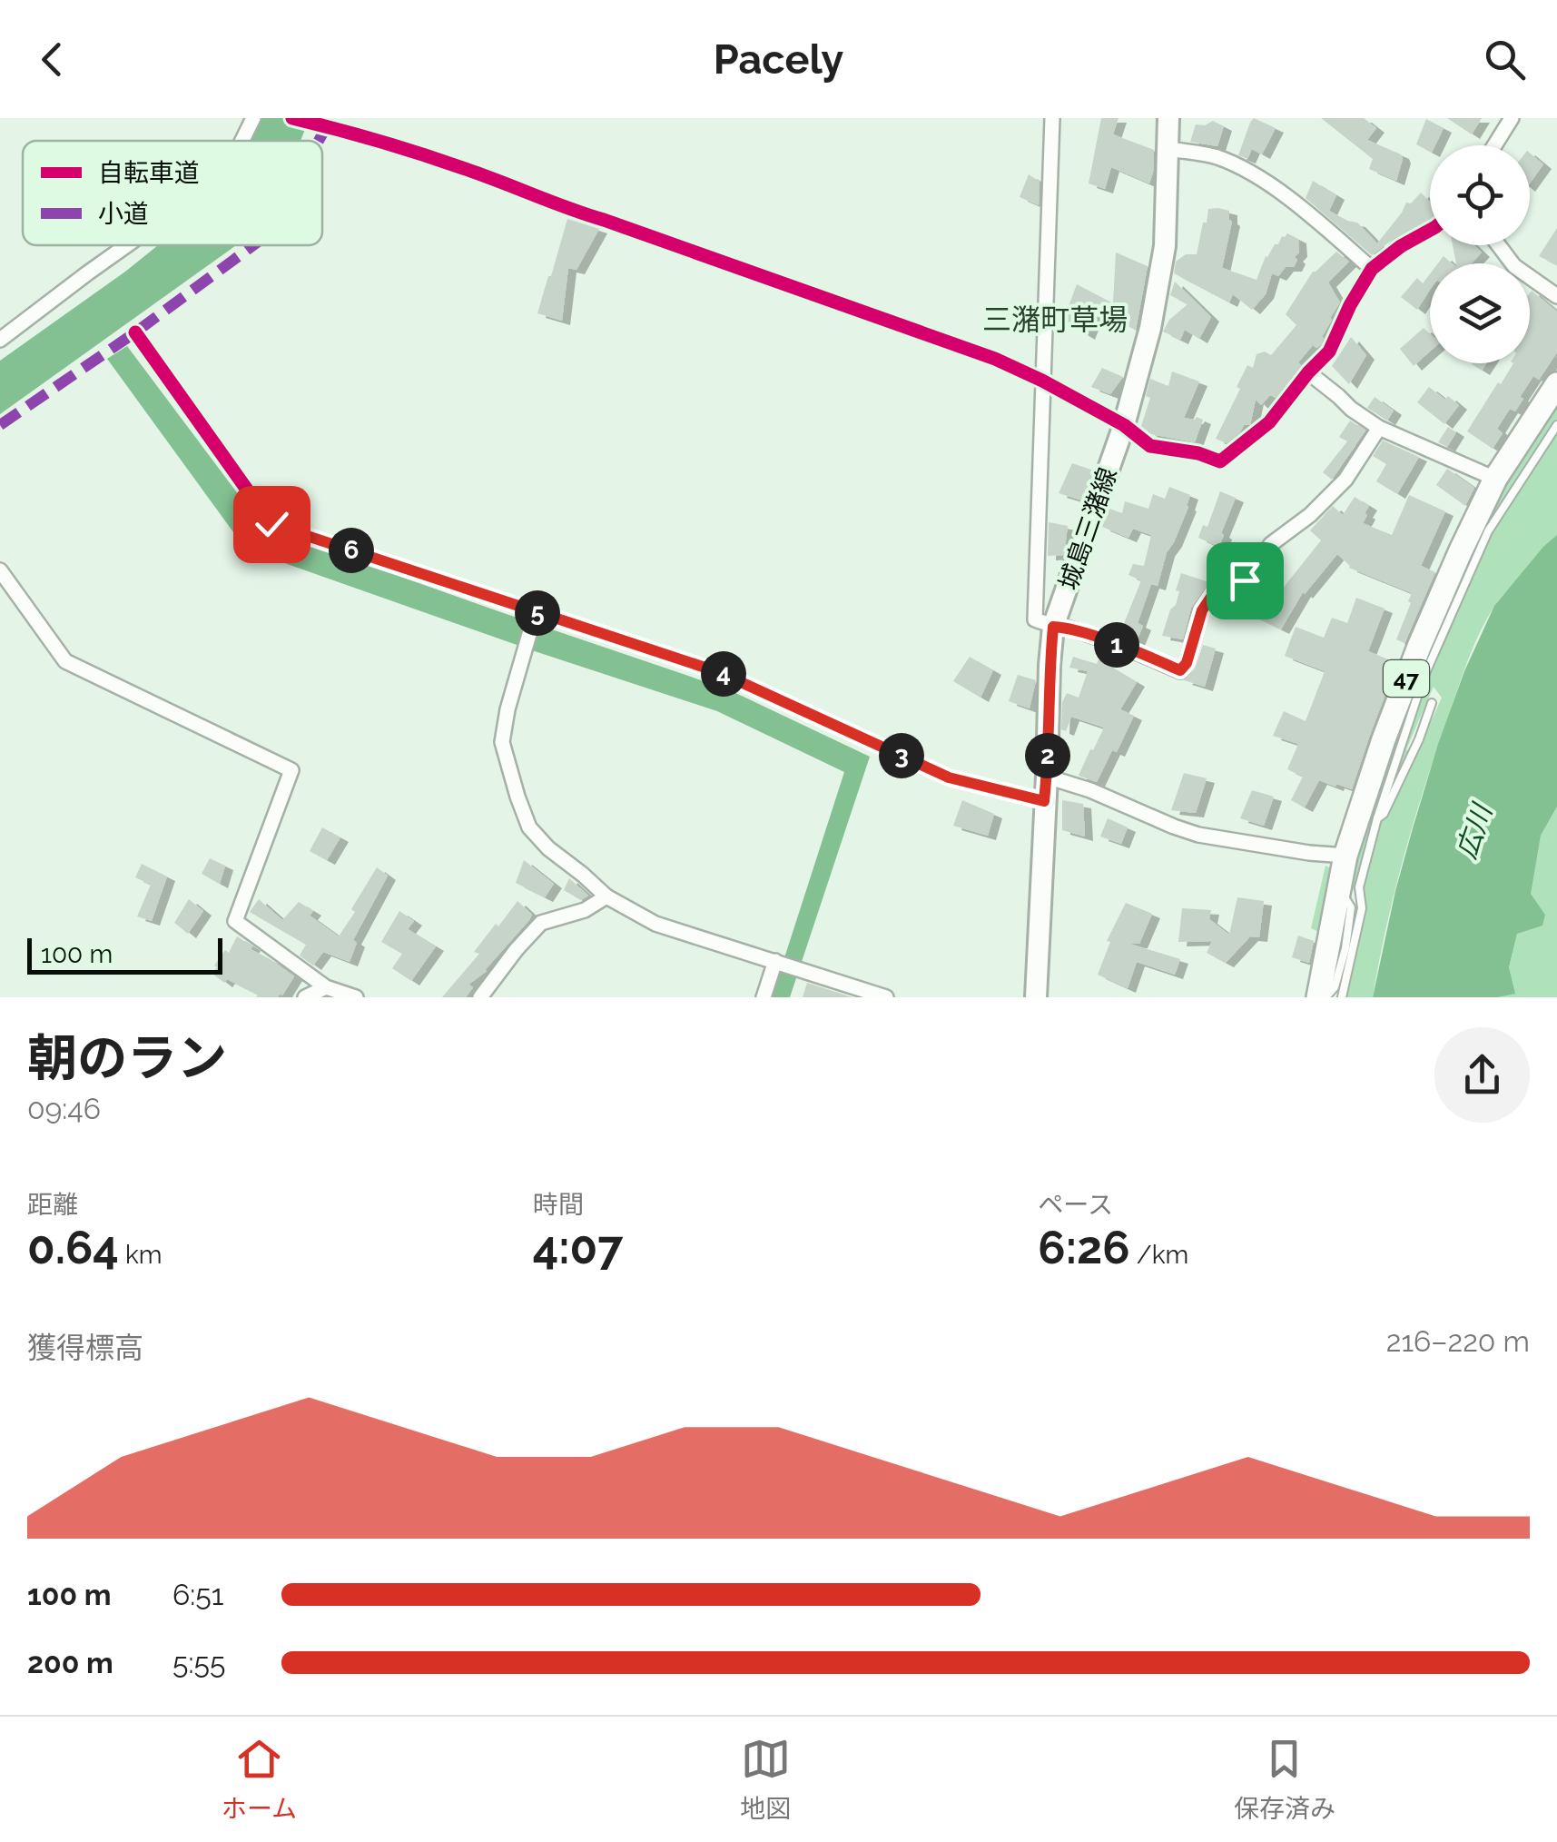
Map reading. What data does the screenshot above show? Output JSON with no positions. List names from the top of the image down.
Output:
{
  "streets": {
    "main road": ["城島三潴線", "47"]
  },
  "districts": ["三潴町草場"],
  "water": ["広川"],
  "legend": ["自転車道", "小道"],
  "scale_bar": "100 m",
  "page": {
    "header": "Pacely",
    "pins": [
      "6",
      "5",
      "1",
      "4",
      "2",
      "3"
    ],
    "scale": "100 m",
    "heading": ["朝のラン", "09:46"],
    "stats": [
      ["距離", "0.64 km"],
      ["時間", "4:07"],
      ["ペース", "6:26 /km"]
    ],
    "chart": ["獲得標高", "216–220 m"],
    "list": [
      {
        "name": "100 m",
        "note": "6:51"
      },
      {
        "name": "200 m",
        "note": "5:55"
      }
    ],
    "tabs": ["ホーム", "地図", "保存済み"]
  }
}
